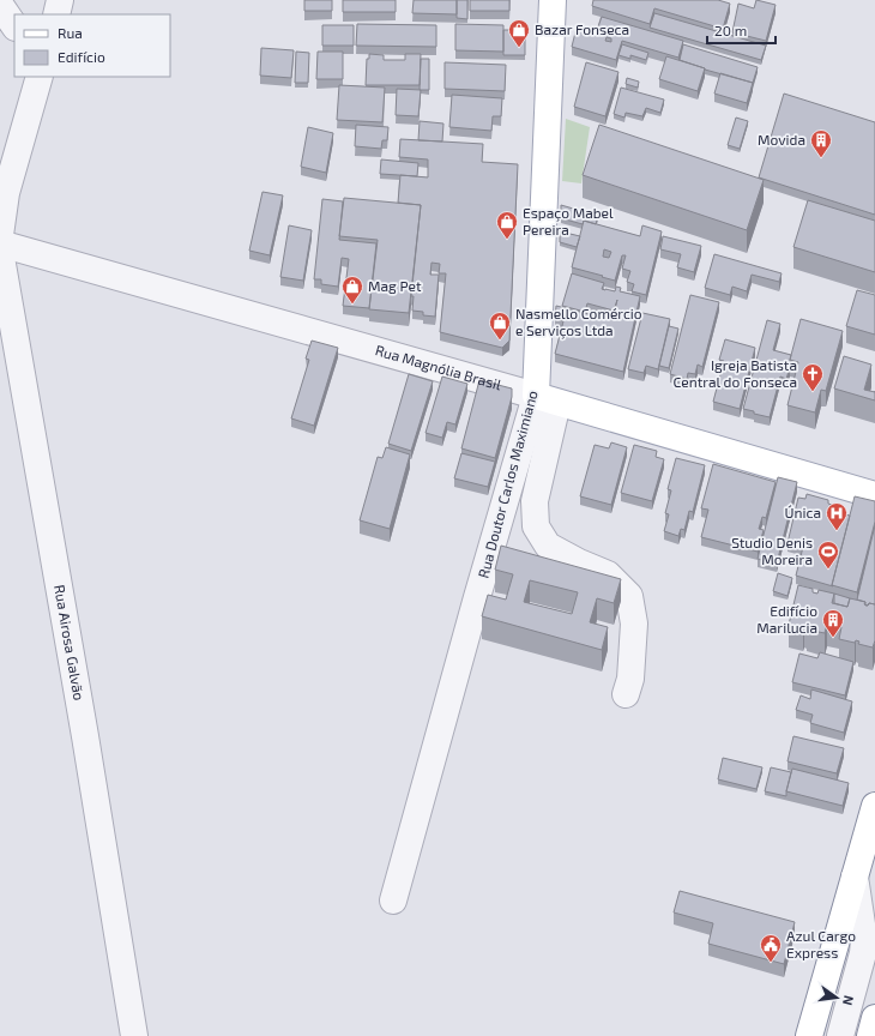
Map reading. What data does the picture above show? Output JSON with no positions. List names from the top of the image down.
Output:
{
  "streets": {
    "main road": ["Rua Magnólia Brasil", "Rua Doutor Carlos Maximiano"],
    "street": ["Rua Airosa Galvão"]
  },
  "crossings": [
    ["Rua Magnólia Brasil", "Rua Doutor Carlos Maximiano"]
  ],
  "places": {
    "shop": [
      "Bazar Fonseca",
      "Espaço Mabel Pereira",
      "Mag Pet",
      "Nasmello Comércio e Serviços Ltda"
    ],
    "building": ["Movida", "Edifício Marilucia"],
    "church": ["Igreja Batista Central do Fonseca"],
    "hospital": ["Única"],
    "sports": ["Studio Denis Moreira"],
    "public building": ["Azul Cargo Express"]
  },
  "legend": ["Rua", "Edifício"],
  "scale_bar": "20 m",
  "north": "right"
}
